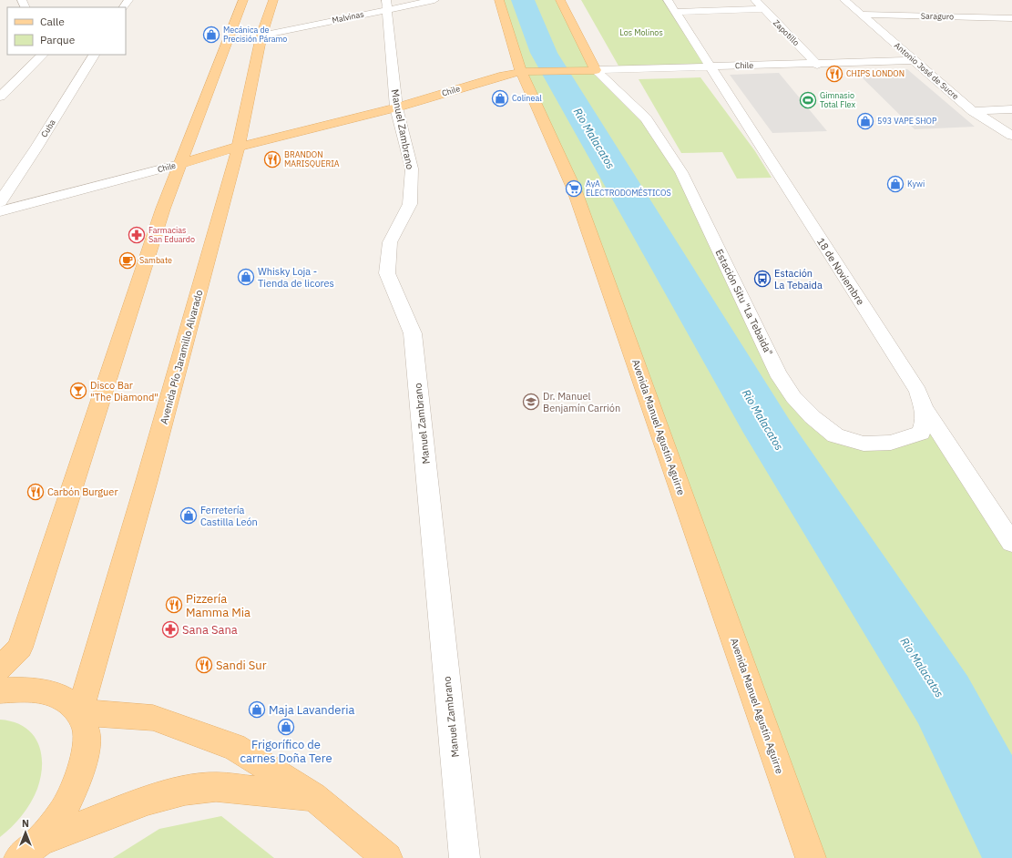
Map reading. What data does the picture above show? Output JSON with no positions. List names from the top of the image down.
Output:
{
  "streets": {
    "main road": ["Chile", "Avenida Pío Jaramillo Alvarado", "Avenida Manuel Agustín Aguirre"],
    "street": [
      "Saraguro",
      "Malvinas",
      "Zapotillo",
      "Antonio José de Sucre",
      "Cuba",
      "Manuel Zambrano",
      "18 de Noviembre",
      "Estación Situ \"La Tebaida\""
    ]
  },
  "crossings": [
    ["Saraguro", "Antonio José de Sucre"],
    ["Malvinas", "Manuel Zambrano"],
    ["Malvinas", "Avenida Pío Jaramillo Alvarado"],
    ["Zapotillo", "Chile"],
    ["Chile", "Antonio José de Sucre"],
    ["Chile", "Manuel Zambrano"],
    ["Chile", "18 de Noviembre"],
    ["Chile", "Estación Situ \"La Tebaida\""],
    ["Chile", "Avenida Pío Jaramillo Alvarado"],
    ["Chile", "Avenida Manuel Agustín Aguirre"],
    ["18 de Noviembre", "Estación Situ \"La Tebaida\""]
  ],
  "water": ["Rio Malacatos"],
  "parks": ["Los Molinos"],
  "places": {
    "shop": [
      "Mecánica de Precisión Páramo",
      "Colineal",
      "593 VAPE SHOP",
      "Kywi",
      "Whisky Loja - Tienda de licores",
      "Ferretería Castilla León",
      "Maja Lavanderia",
      "Frigorífico de carnes Doña Tere"
    ],
    "restaurant": [
      "CHIPS LONDON",
      "BRANDON MARISQUERIA",
      "Carbón Burguer",
      "Pizzería Mamma Mia",
      "Sandi Sur"
    ],
    "sports": ["Gimnasio Total Flex"],
    "supermarket": ["AyA ELECTRODOMÉSTICOS"],
    "pharmacy": ["Farmacias San Eduardo", "Sana Sana"],
    "cafe": ["Sambate"],
    "bus stop": ["Estación La Tebaida"],
    "bar": ["Disco Bar \"The Diamond\""],
    "school or university": ["Dr. Manuel Benjamín Carrión"]
  },
  "legend": ["Calle", "Parque"],
  "north": "top"
}
